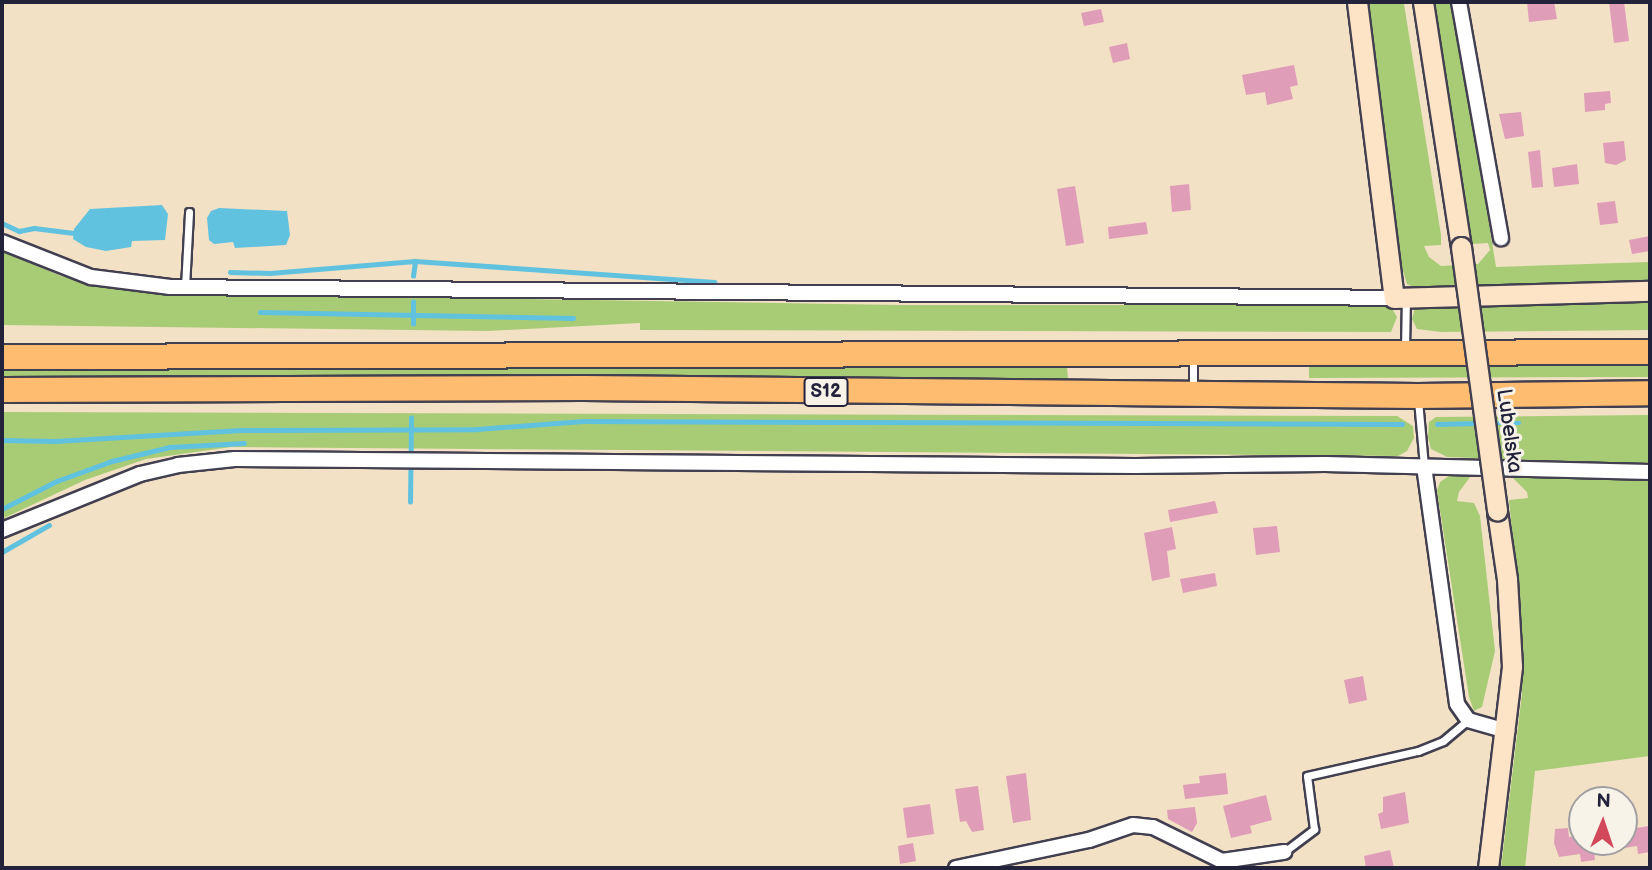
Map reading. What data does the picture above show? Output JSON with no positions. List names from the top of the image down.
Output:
{
  "streets": {
    "highway": ["S12"],
    "street": ["Lubelska"]
  },
  "north": "top"
}
